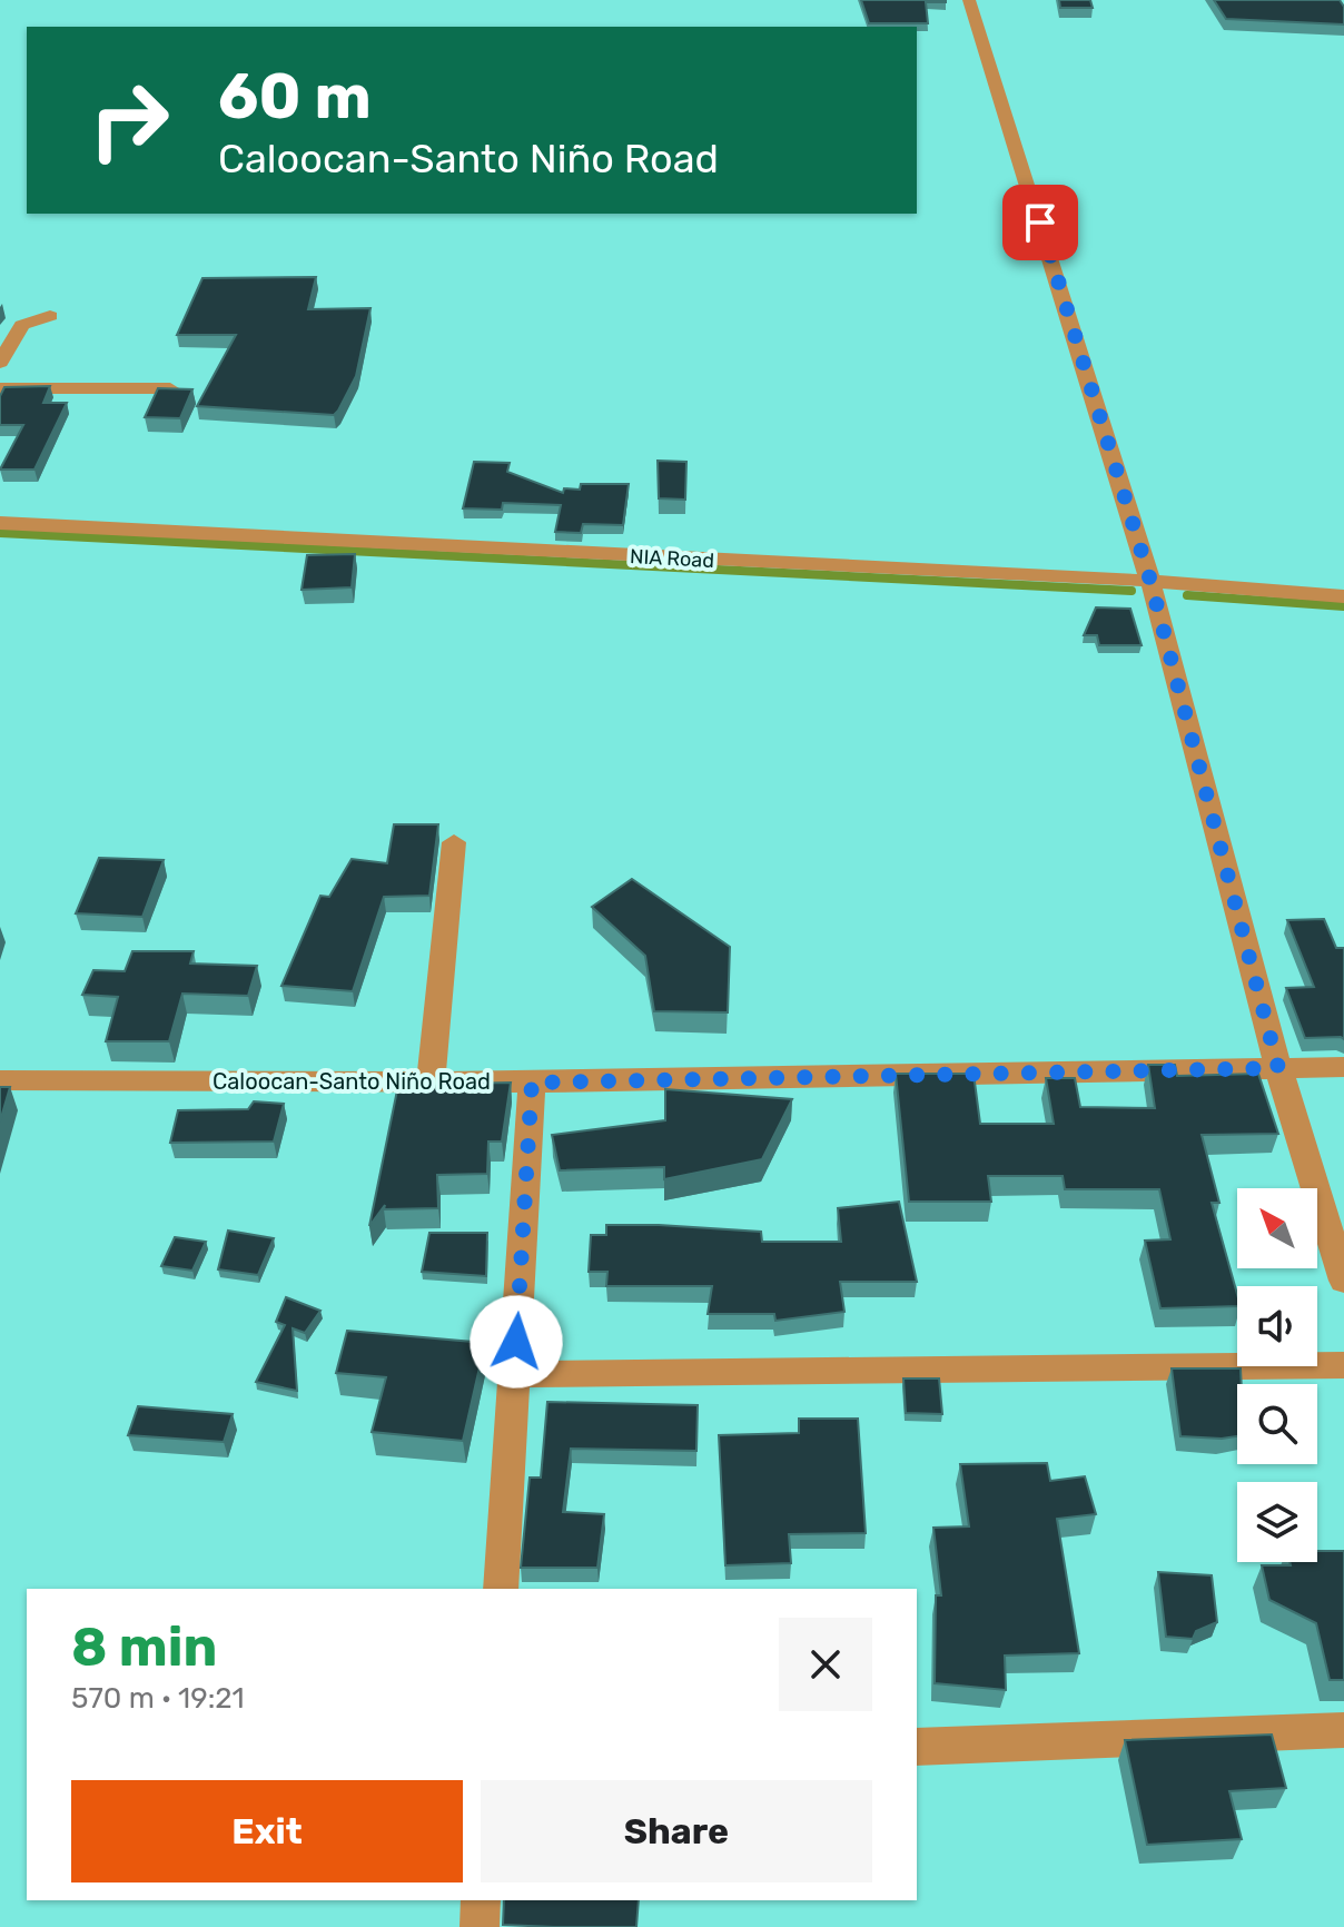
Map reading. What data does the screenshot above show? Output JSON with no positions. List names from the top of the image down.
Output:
{
  "streets": {
    "street": ["NIA Road", "Caloocan-Santo Niño Road"]
  },
  "north": "top left",
  "page": {
    "turn": ["60 m", "Caloocan-Santo Niño Road"],
    "heading": ["8 min", "570 m · 19:21"],
    "buttons": ["Exit", "Share"]
  }
}
